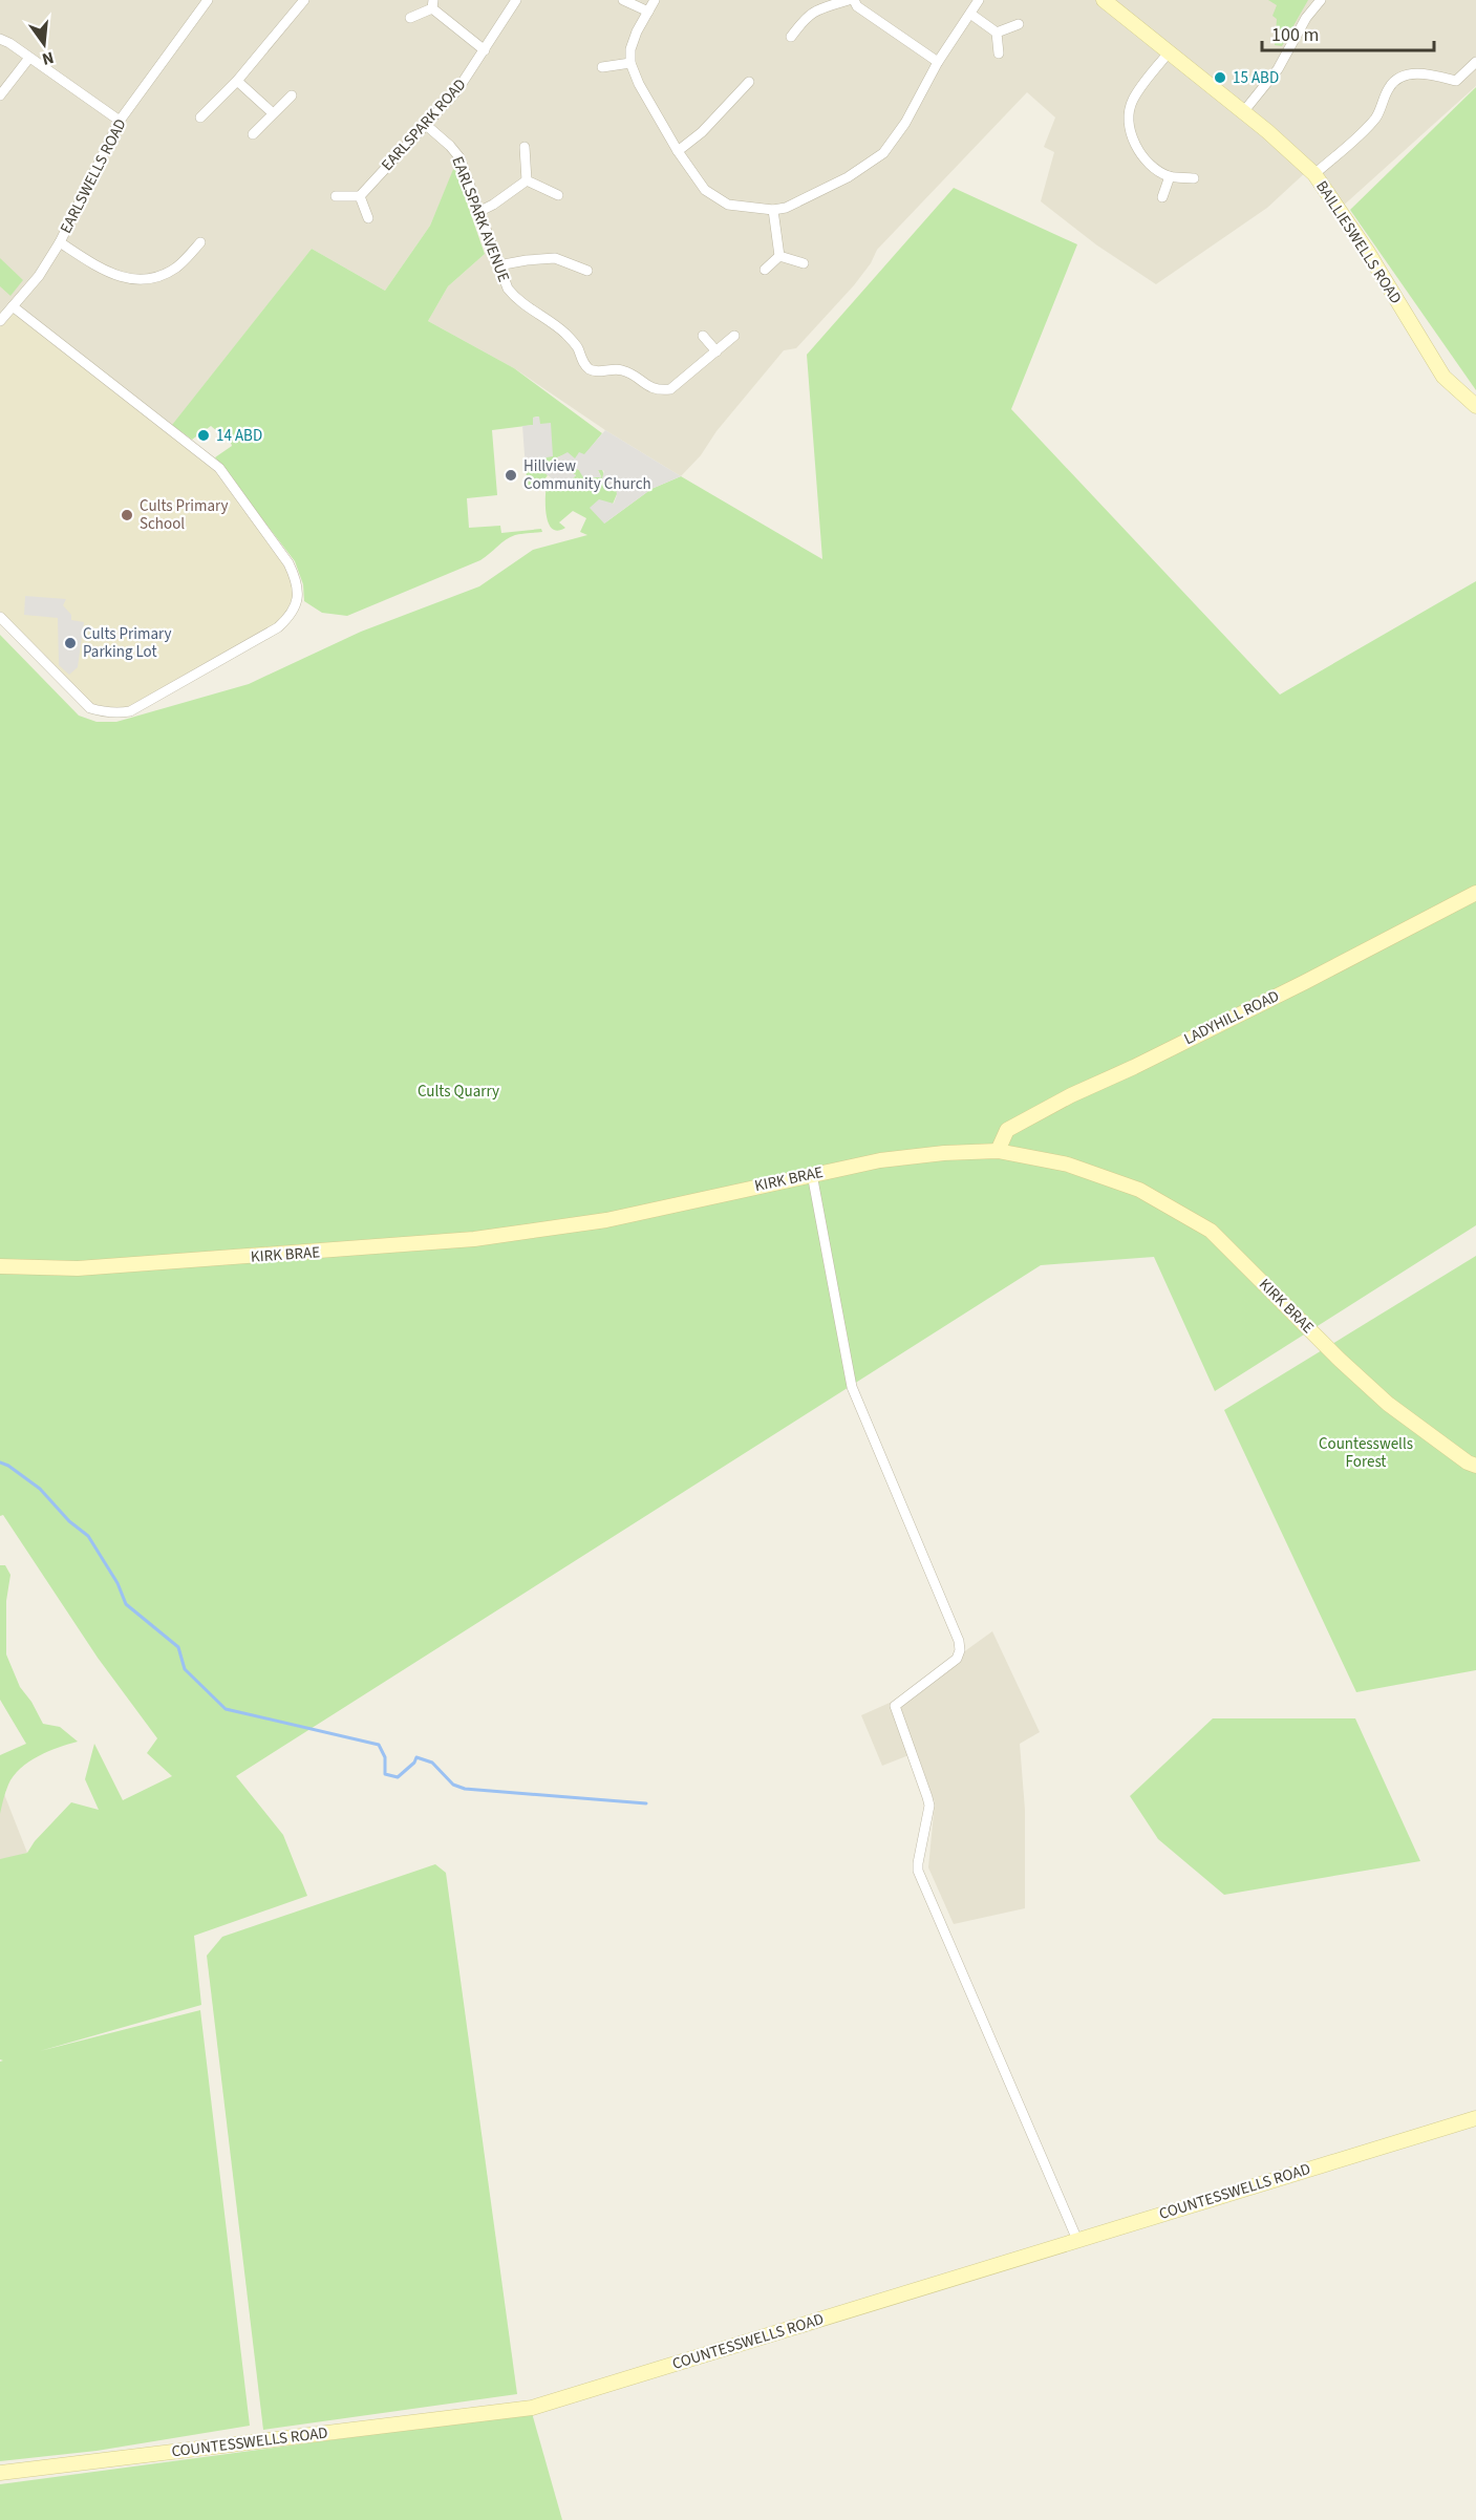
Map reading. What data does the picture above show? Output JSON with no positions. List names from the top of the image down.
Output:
{
  "streets": {
    "street": [
      "EARLSPARK ROAD",
      "EARLSWELLS ROAD",
      "EARLSPARK AVENUE",
      "BAILLIESWELLS ROAD",
      "LADYHILL ROAD",
      "KIRK BRAE",
      "COUNTESSWELLS ROAD"
    ]
  },
  "crossings": [
    ["EARLSPARK ROAD", "EARLSPARK AVENUE"],
    ["LADYHILL ROAD", "KIRK BRAE"]
  ],
  "parks": ["Cults Quarry", "Countesswells Forest"],
  "places": [
    "15 ABD",
    "14 ABD",
    "Hillview Community Church",
    "Cults Primary School",
    "Cults Primary Parking Lot"
  ],
  "scale_bar": "100 m",
  "north": "bottom"
}
